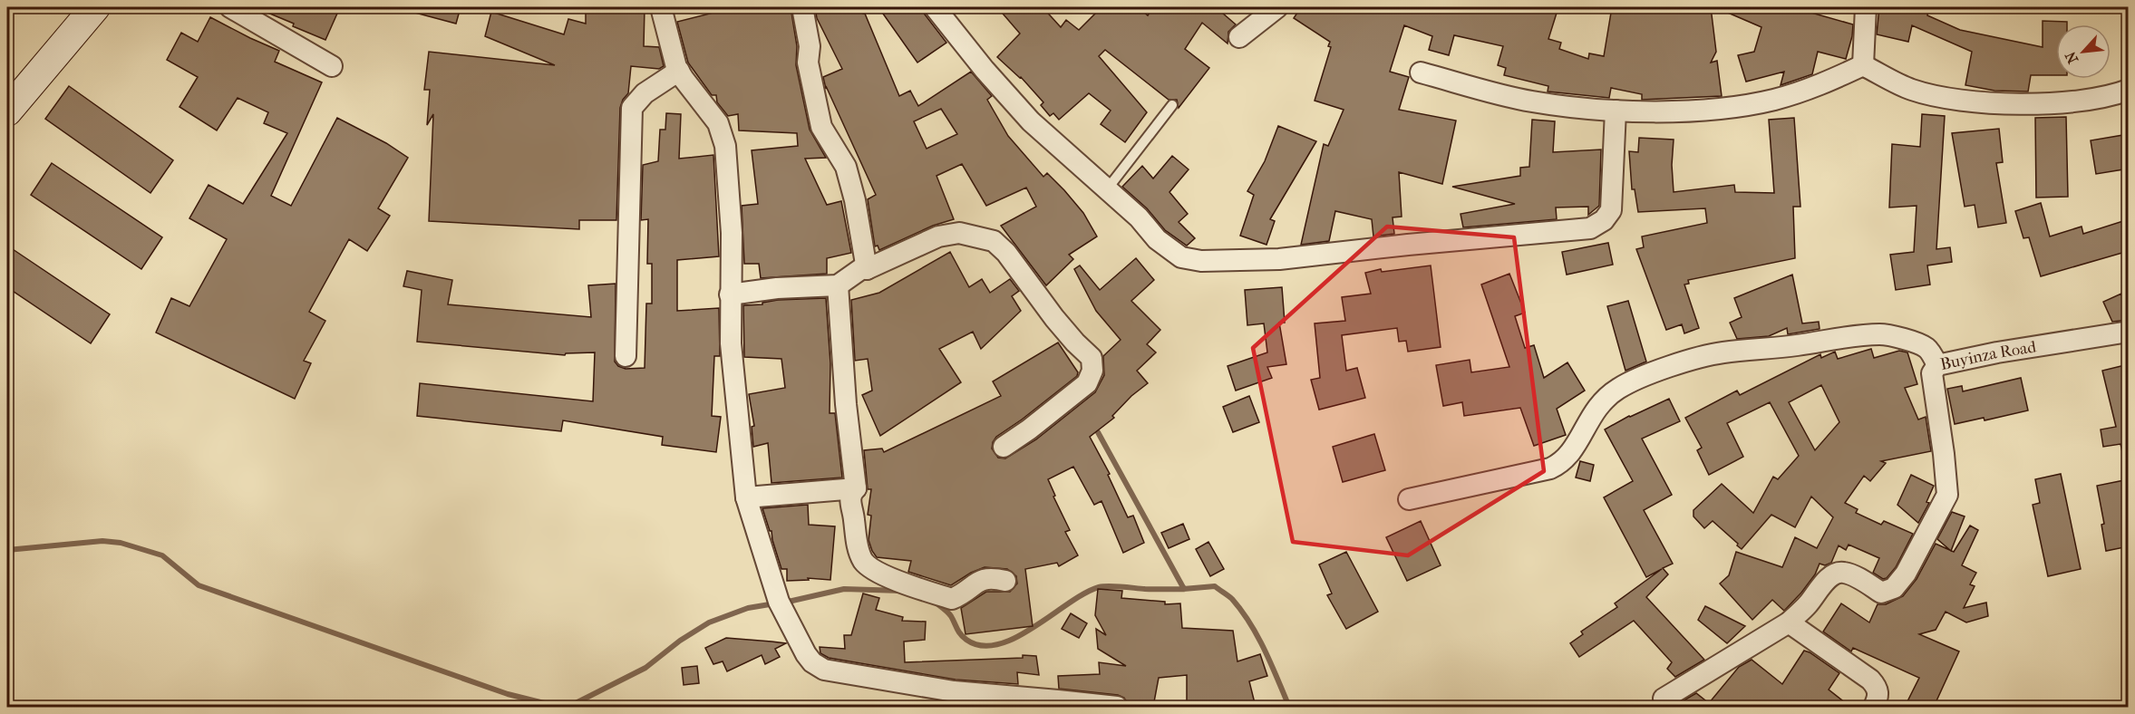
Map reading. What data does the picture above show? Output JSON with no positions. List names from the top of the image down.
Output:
{
  "streets": {
    "street": ["Buyinza Road"]
  },
  "north": "bottom left"
}
